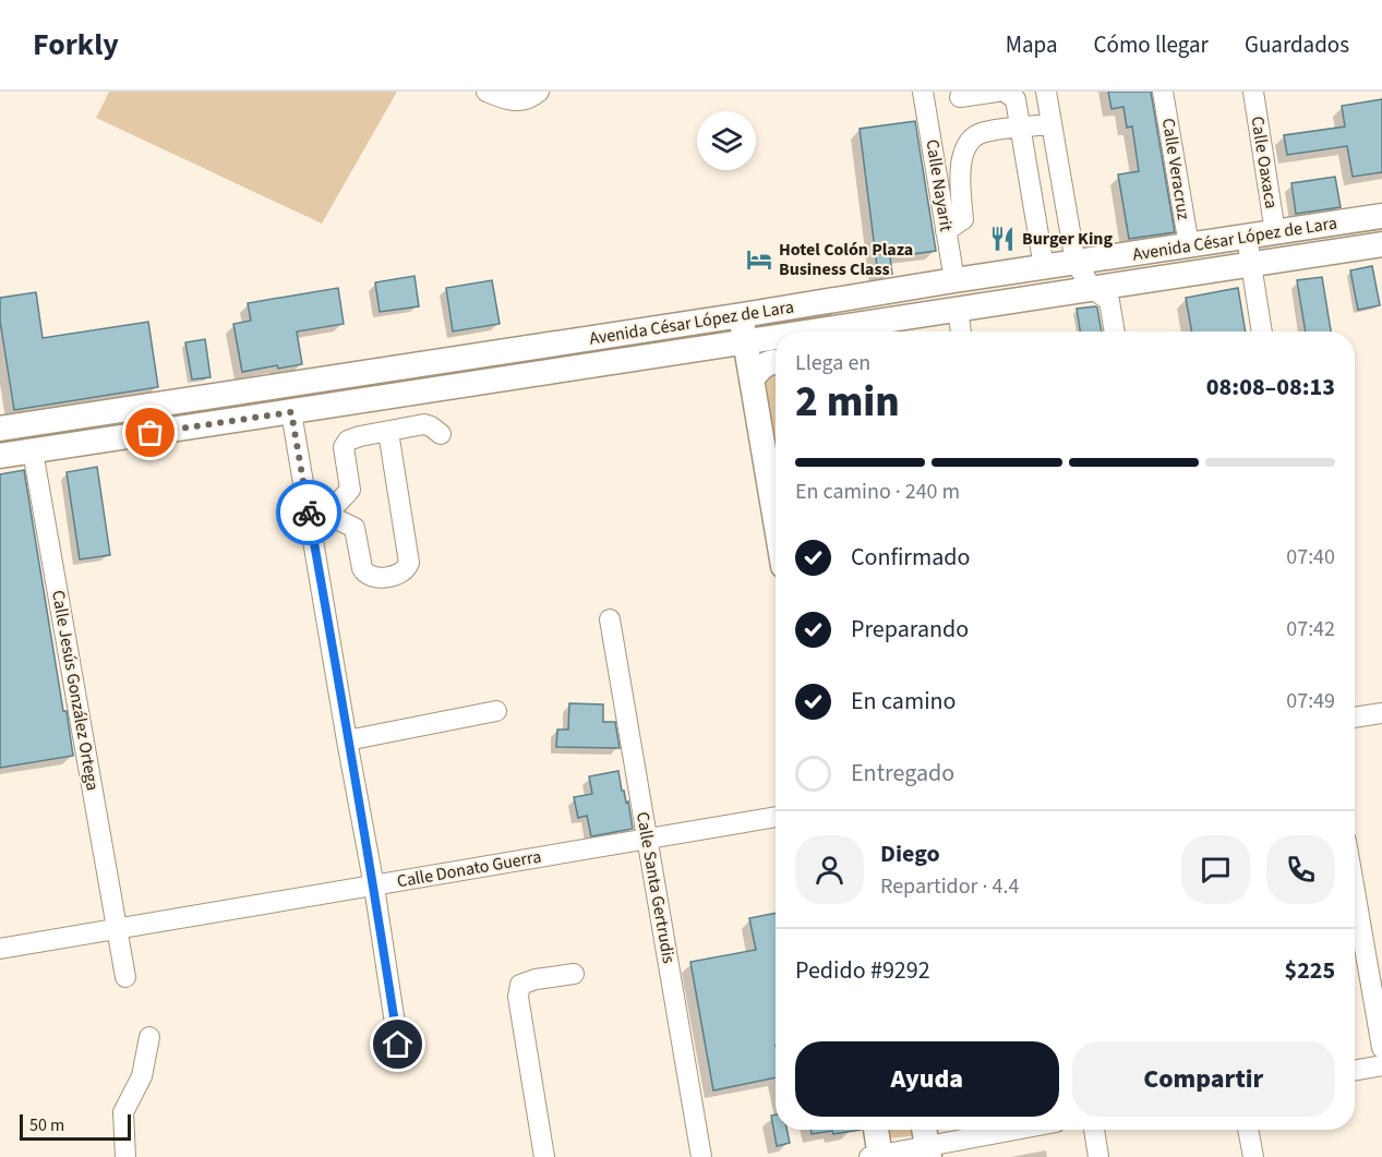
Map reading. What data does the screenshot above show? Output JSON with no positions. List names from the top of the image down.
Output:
{
  "streets": {
    "main road": ["Avenida César López de Lara"],
    "street": [
      "Calle Oaxaca",
      "Calle Veracruz",
      "Calle Nayarit",
      "Calle Jesús González Ortega",
      "Calle Donato Guerra",
      "Calle Santa Gertrudis"
    ]
  },
  "crossings": [
    ["Calle Oaxaca", "Avenida César López de Lara"],
    ["Calle Veracruz", "Avenida César López de Lara"],
    ["Calle Nayarit", "Avenida César López de Lara"],
    ["Avenida César López de Lara", "Calle Jesús González Ortega"],
    ["Calle Jesús González Ortega", "Calle Donato Guerra"],
    ["Calle Donato Guerra", "Calle Santa Gertrudis"]
  ],
  "places": {
    "restaurant": ["Burger King"],
    "hotel": ["Hotel Colón Plaza Business Class"]
  },
  "scale_bar": "50 m",
  "page": {
    "header": "Forkly",
    "nav": ["Mapa", "Cómo llegar", "Guardados"],
    "heading": ["2 min", "Llega en", "08:08–08:13"],
    "panel": [
      "Diego",
      "Repartidor · 4.4",
      "Pedido #9292",
      "$225"
    ],
    "bar": "En camino · 240 m",
    "list": [
      ["Confirmado", "07:40"],
      ["Preparando", "07:42"],
      ["En camino", "07:49"],
      "Entregado"
    ],
    "buttons": ["Ayuda", "Compartir"],
    "scale": "50 m"
  }
}
